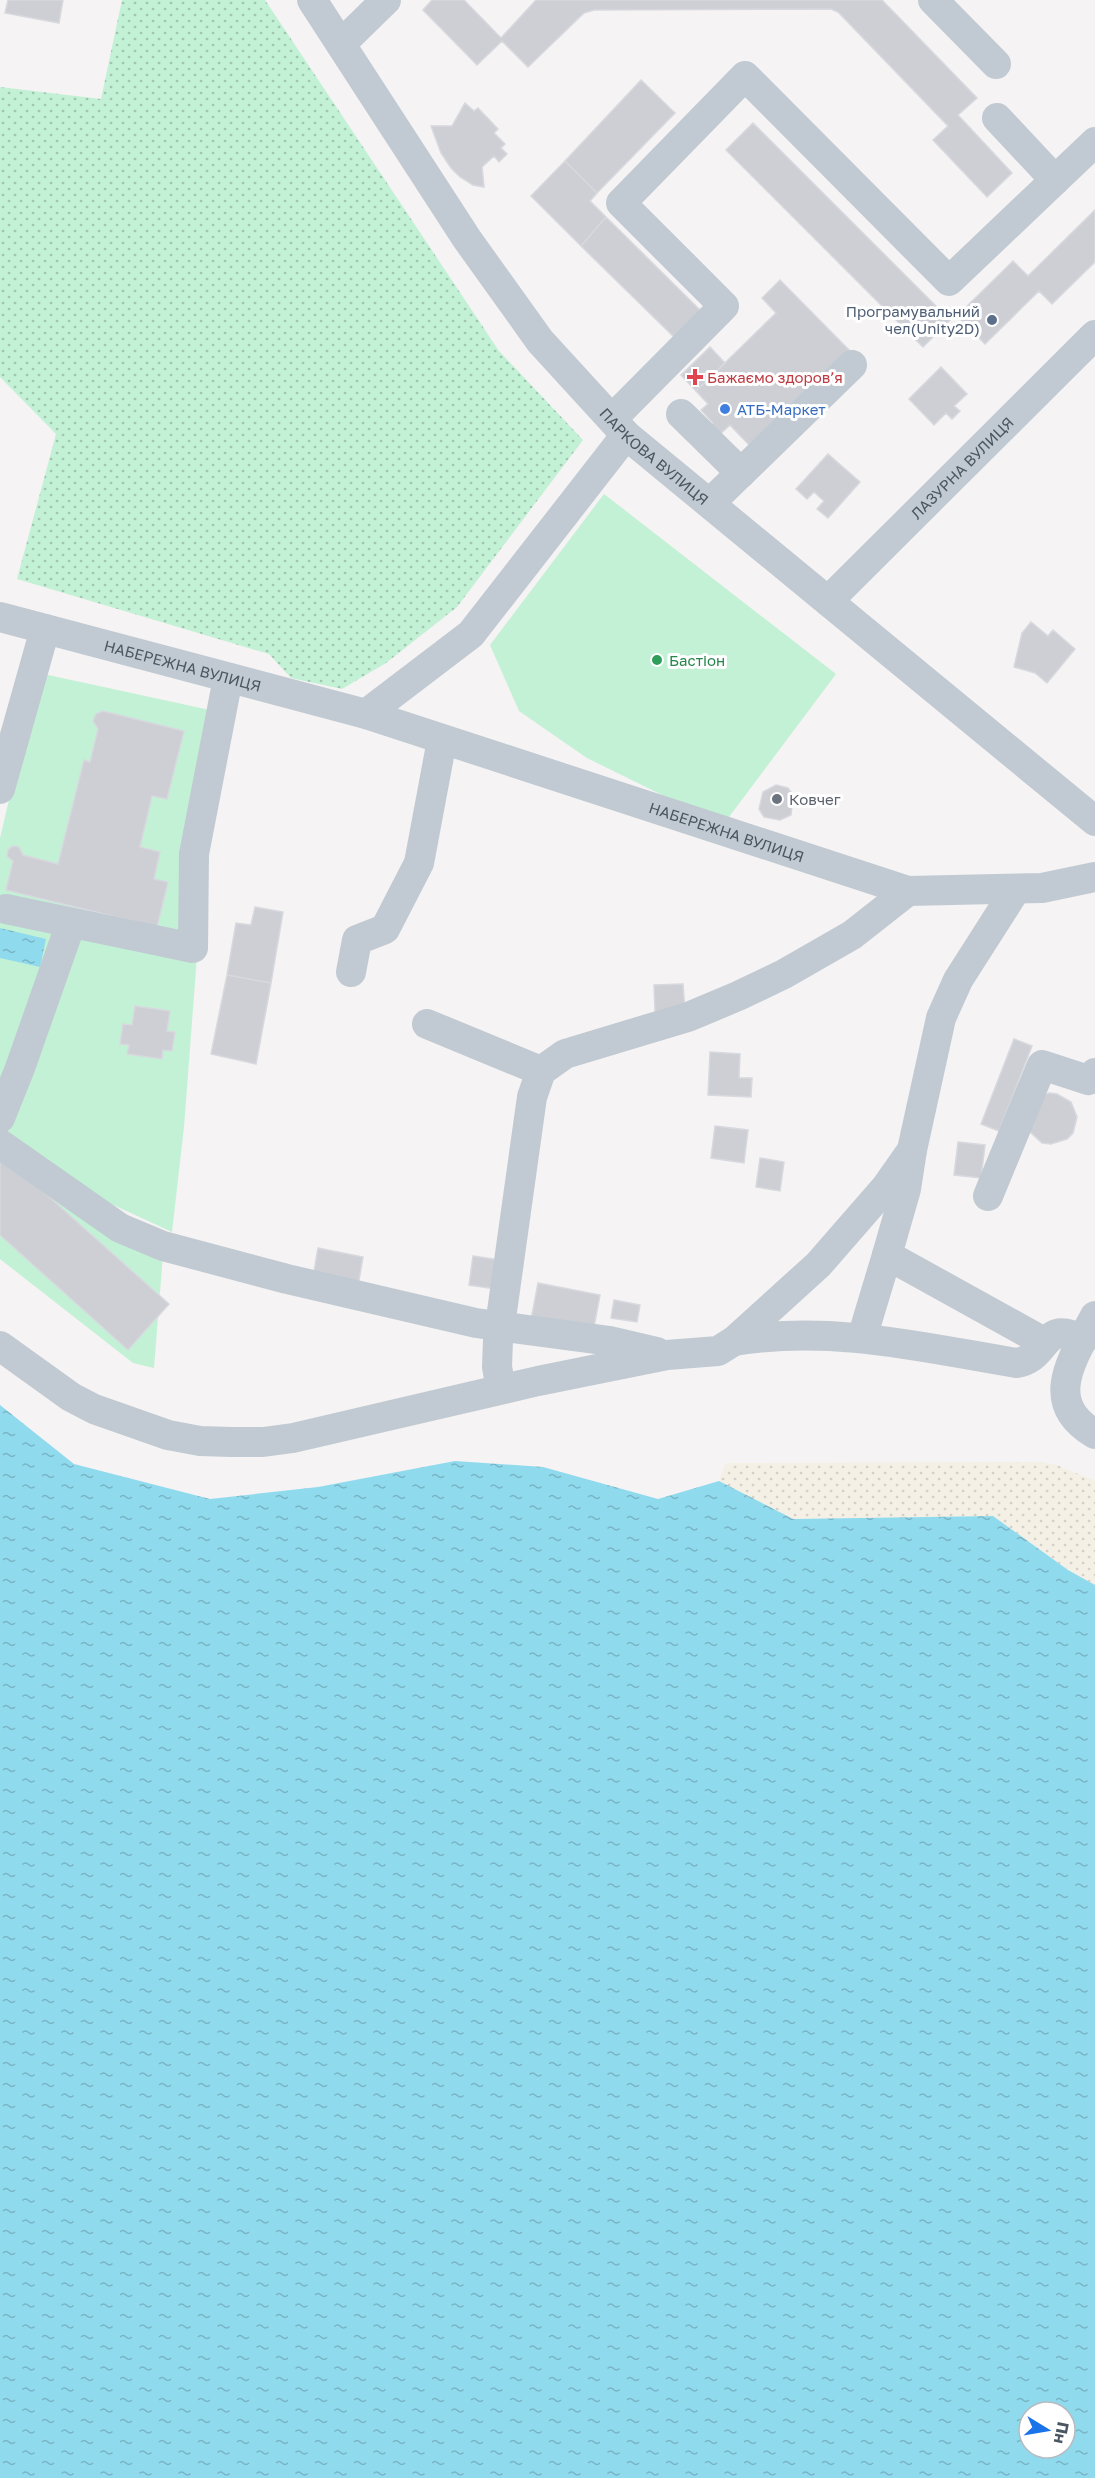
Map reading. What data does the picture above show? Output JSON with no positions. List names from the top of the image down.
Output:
{
  "streets": {
    "street": ["ПАРКОВА ВУЛИЦЯ", "ЛАЗУРНА ВУЛИЦЯ", "НАБЕРЕЖНА ВУЛИЦЯ"]
  },
  "crossings": [
    ["ПАРКОВА ВУЛИЦЯ", "ЛАЗУРНА ВУЛИЦЯ"]
  ],
  "places": {
    "other": [
      "Програмувальний чел(Unity2D)",
      "АТБ-Маркет",
      "Бастіон",
      "Ковчег"
    ],
    "health": ["Бажаємо здоровʼя"]
  },
  "north": "right"
}
